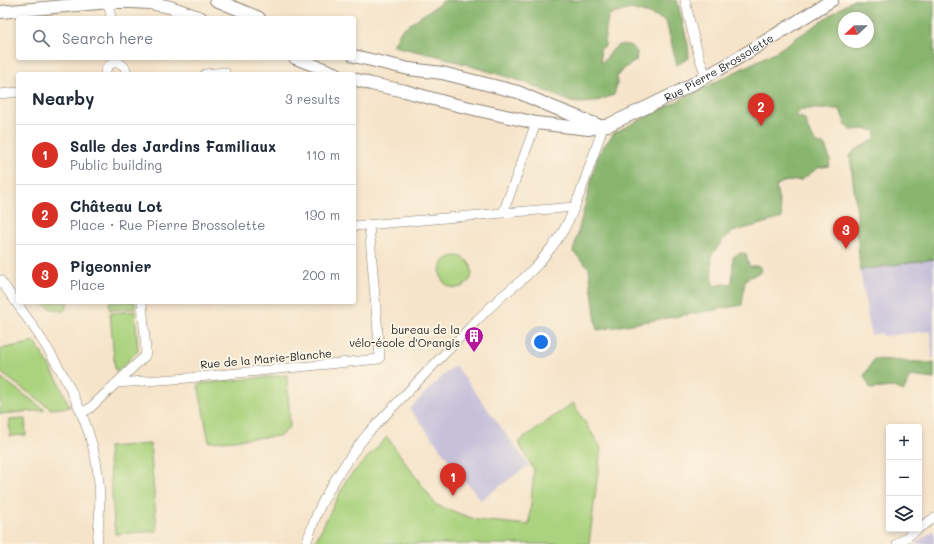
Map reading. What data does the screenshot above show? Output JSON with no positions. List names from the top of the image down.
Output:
{
  "streets": {
    "main road": ["Rue Pierre Brossolette"],
    "street": ["Rue de la Marie-Blanche"]
  },
  "places": {
    "building": ["bureau de la vélo-école d'Orangis"]
  },
  "north": "left",
  "page": {
    "search": "Search here",
    "heading": ["Nearby", "3 results"],
    "pins": ["2", "3", "1"],
    "list": [
      {
        "mark": "1",
        "name": "Salle des Jardins Familiaux",
        "note": "Public building",
        "value": "110 m"
      },
      {
        "mark": "2",
        "name": "Château Lot",
        "note": "Place · Rue Pierre Brossolette",
        "value": "190 m"
      },
      {
        "mark": "3",
        "name": "Pigeonnier",
        "note": "Place",
        "value": "200 m"
      }
    ],
    "map_buttons": ["+", "−"]
  }
}
